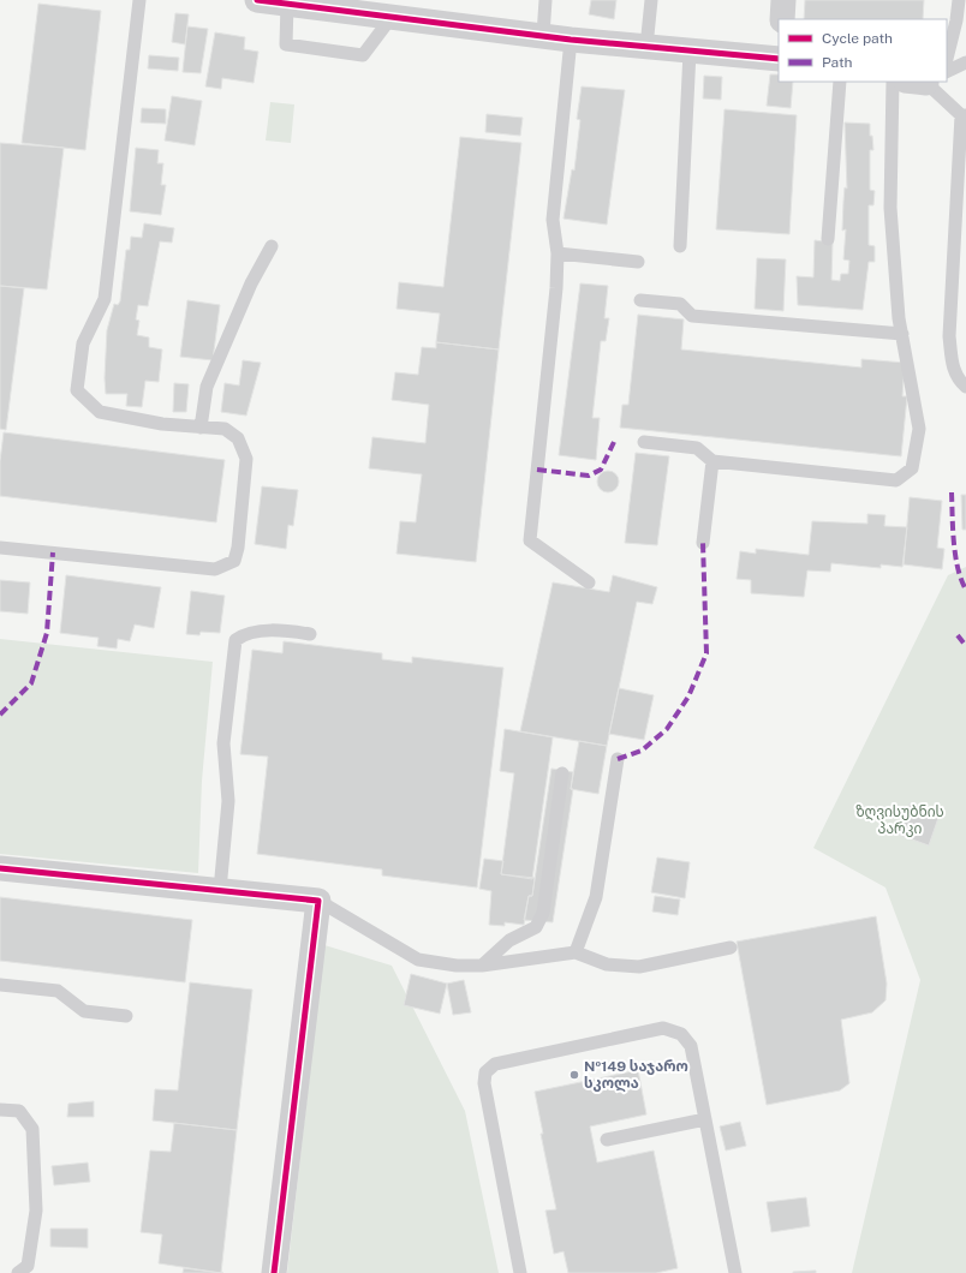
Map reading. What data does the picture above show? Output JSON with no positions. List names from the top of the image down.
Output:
{
  "parks": ["ზღვისუბნის პარკი"],
  "places": ["№149 საჯარო სკოლა"],
  "legend": ["Cycle path", "Path"]
}
